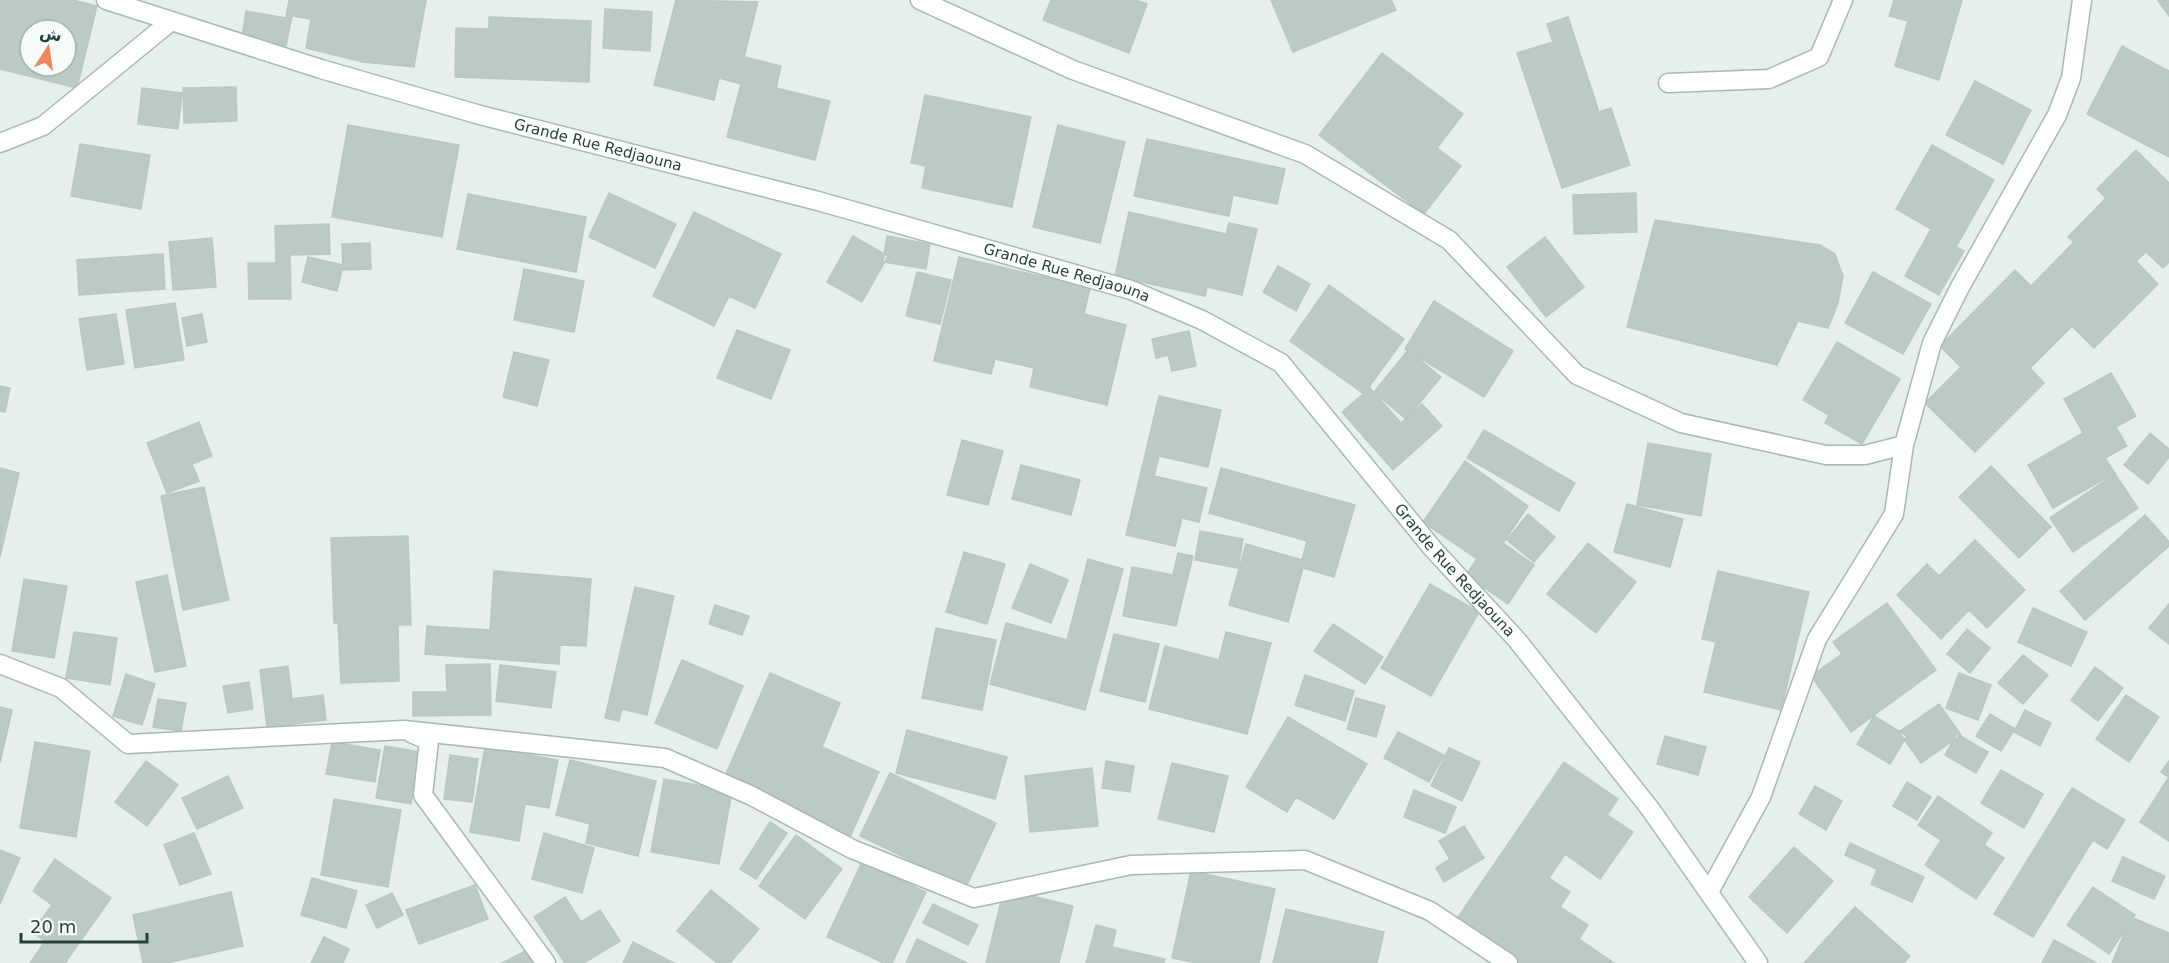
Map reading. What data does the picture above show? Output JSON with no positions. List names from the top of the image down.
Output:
{
  "streets": {
    "street": ["Grande Rue Redjaouna"]
  },
  "scale_bar": "20 m",
  "north": "top"
}
